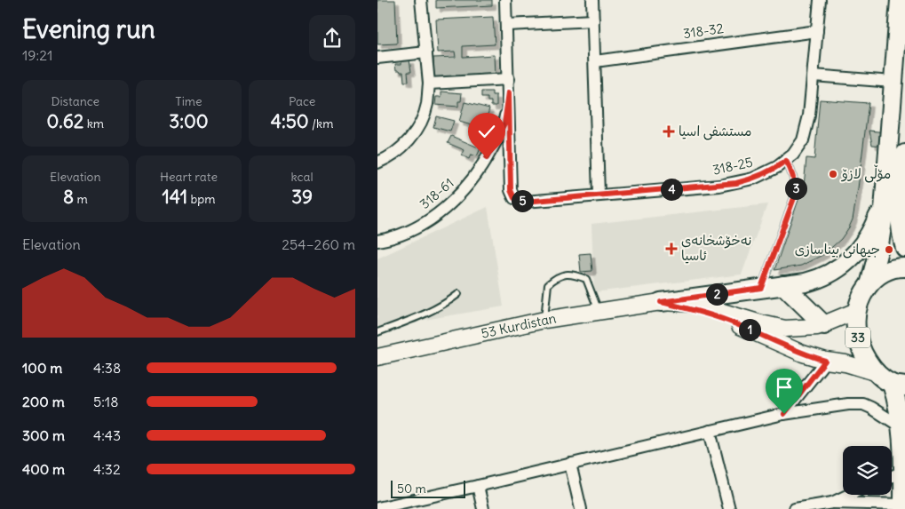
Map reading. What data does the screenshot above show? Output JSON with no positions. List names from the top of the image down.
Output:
{
  "streets": {
    "main road": ["53 Kurdistan", "33"],
    "street": ["318-32", "318-25", "318-61"]
  },
  "crossings": [
    ["318-32", "318-25"],
    ["318-25", "318-61"],
    ["53 Kurdistan", "33"]
  ],
  "places": {
    "health": ["مستشفى اسيا", "نه‌خۆشخانه‌ى ئاسیا"],
    "other": ["مۆڵی لازۆ", "جیهانی بیناسازی"]
  },
  "scale_bar": "50 m",
  "page": {
    "heading": ["Evening run", "19:21"],
    "stats": [
      ["Distance", "0.62 km"],
      ["Time", "3:00"],
      ["Pace", "4:50 /km"],
      ["Elevation", "8 m"],
      ["Heart rate", "141 bpm"],
      ["kcal", "39"]
    ],
    "pins": [
      "3",
      "4",
      "5",
      "2",
      "1"
    ],
    "chart": ["Elevation", "254–260 m"],
    "list": [
      {
        "name": "100 m",
        "note": "4:38"
      },
      {
        "name": "200 m",
        "note": "5:18"
      },
      {
        "name": "300 m",
        "note": "4:43"
      },
      {
        "name": "400 m",
        "note": "4:32"
      }
    ],
    "scale": "50 m"
  }
}
